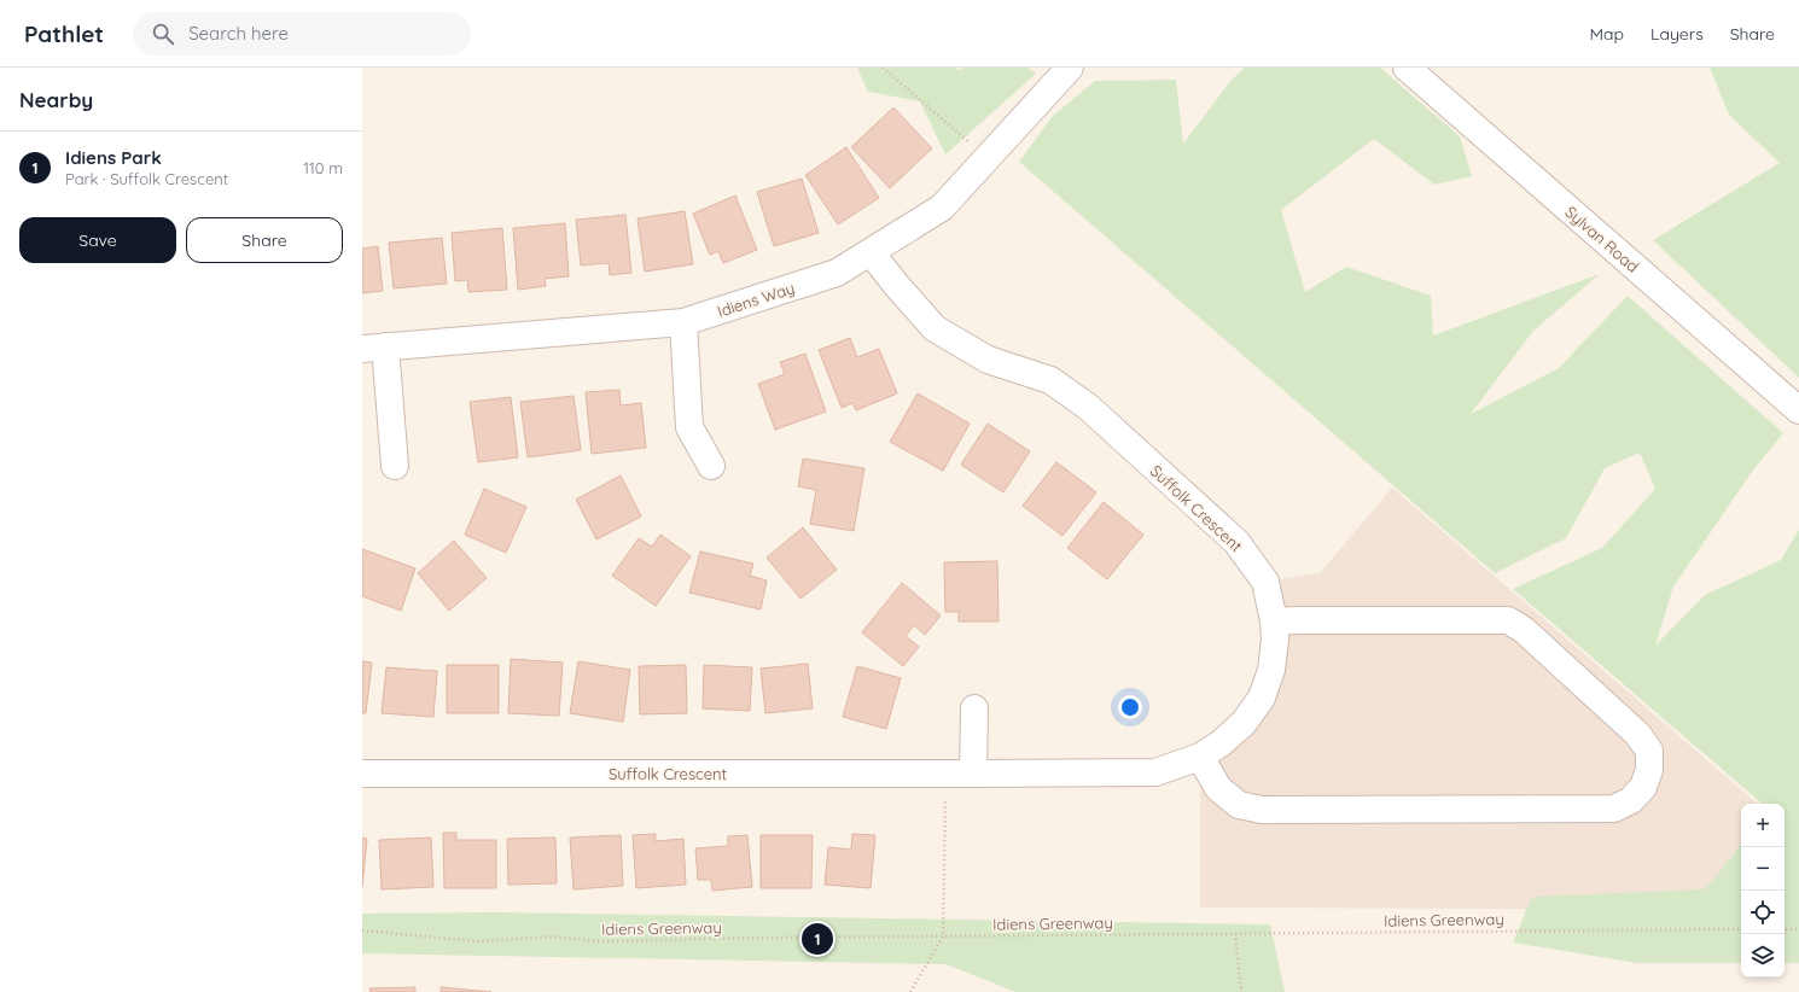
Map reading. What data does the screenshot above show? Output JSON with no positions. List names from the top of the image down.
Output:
{
  "streets": {
    "street": ["Sylvan Road", "Idiens Way", "Suffolk Crescent"],
    "path": ["Idiens Greenway"]
  },
  "crossings": [
    ["Idiens Way", "Suffolk Crescent"]
  ],
  "page": {
    "header": "Pathlet",
    "search": "Search here",
    "nav": ["Map", "Layers", "Share"],
    "heading": "Nearby",
    "list": [
      {
        "mark": "1",
        "name": "Idiens Park",
        "note": "Park · Suffolk Crescent",
        "value": "110 m"
      }
    ],
    "buttons": ["Save", "Share"],
    "map_buttons": ["+", "−"],
    "pins": "1"
  }
}
